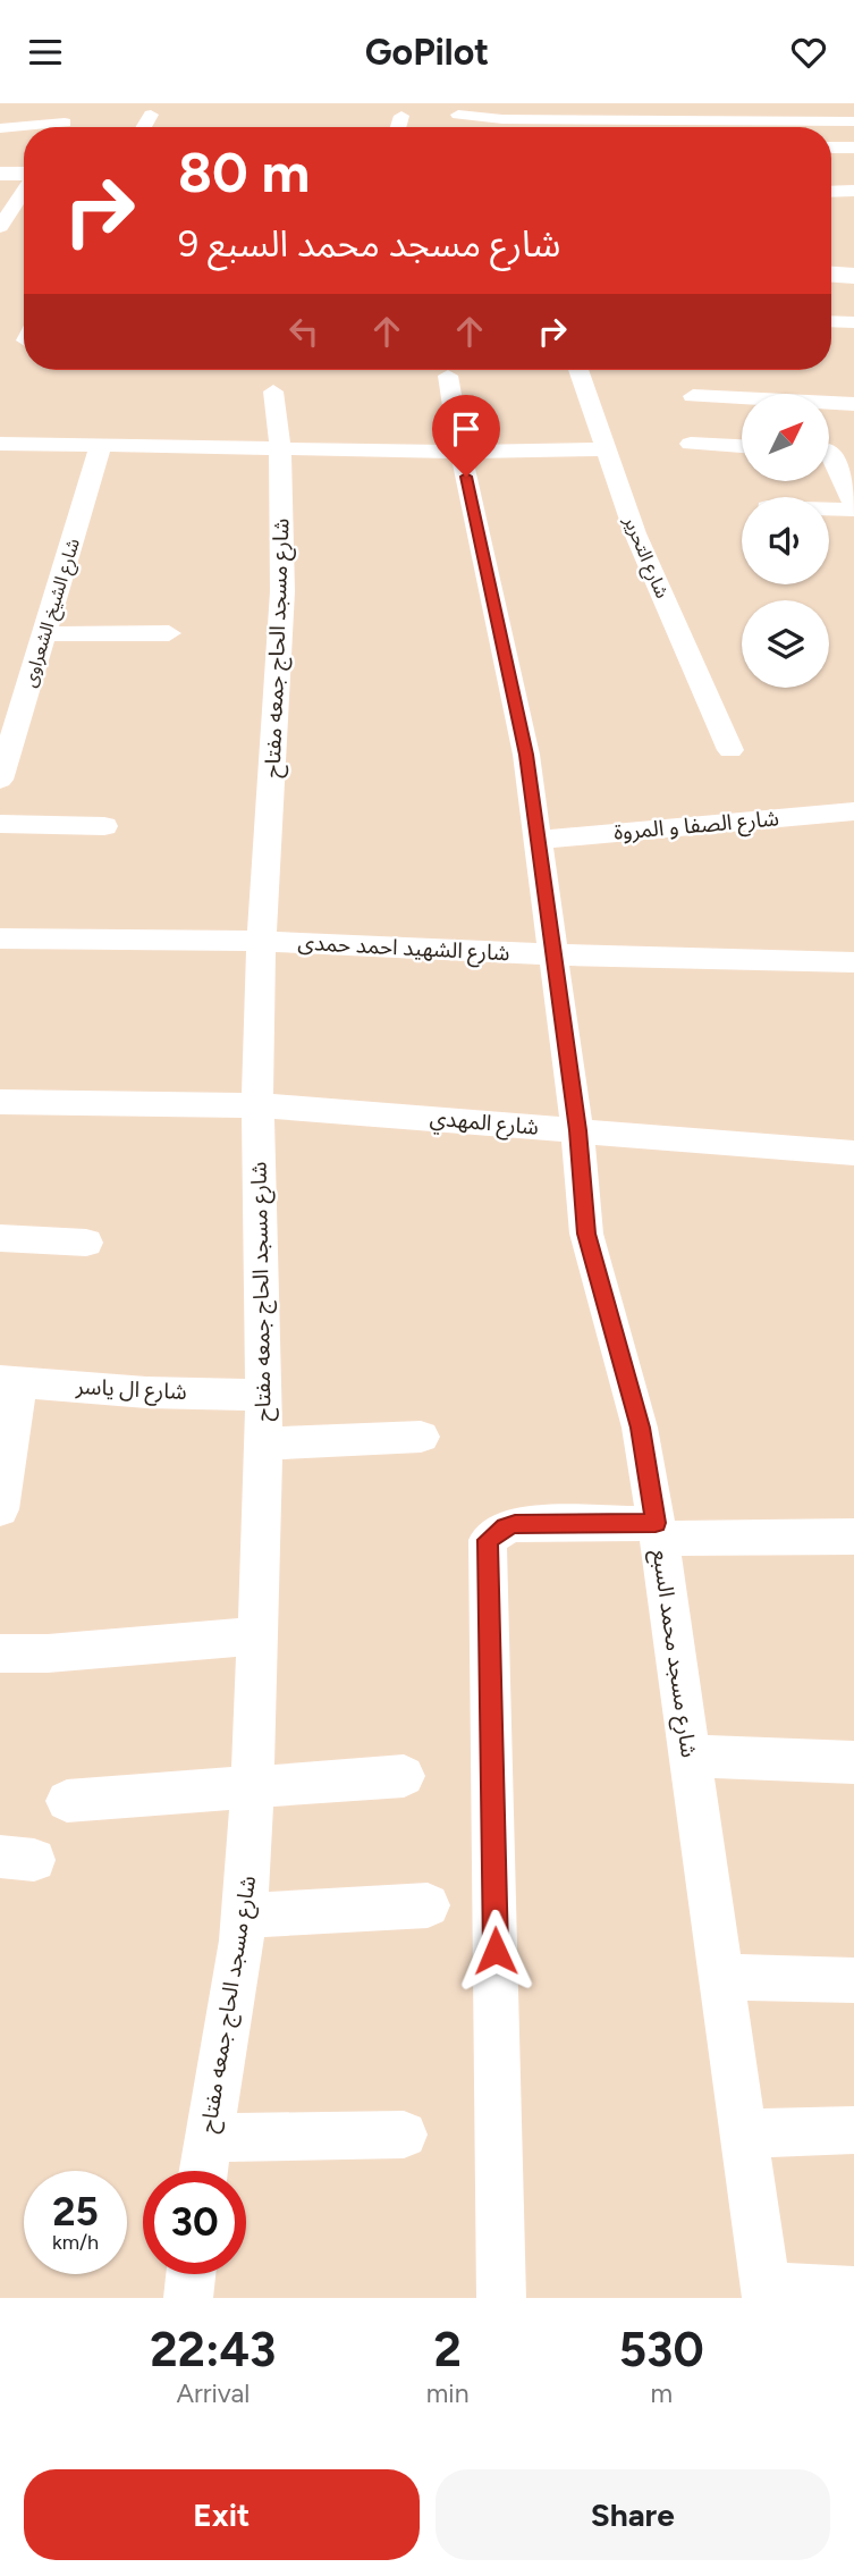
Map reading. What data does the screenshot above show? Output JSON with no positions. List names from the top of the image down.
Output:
{
  "streets": {
    "street": [
      "شارع التحرير",
      "شارع الشيخ الشعراوى",
      "شارع مسجد الحاج جمعه مفتاح",
      "شارع الصفا و المروة",
      "شارع الشهيد احمد حمدى",
      "شارع المهدي",
      "شارع ال ياسر",
      "شارع مسجد محمد السبع"
    ]
  },
  "crossings": [
    ["شارع مسجد الحاج جمعه مفتاح", "شارع الشهيد احمد حمدى"],
    ["شارع مسجد الحاج جمعه مفتاح", "شارع المهدي"],
    ["شارع مسجد الحاج جمعه مفتاح", "شارع ال ياسر"],
    ["شارع الصفا و المروة", "شارع مسجد محمد السبع"],
    ["شارع الشهيد احمد حمدى", "شارع مسجد محمد السبع"],
    ["شارع المهدي", "شارع مسجد محمد السبع"]
  ],
  "north": "top right",
  "page": {
    "header": "GoPilot",
    "turn": ["80 m", "شارع مسجد محمد السبع 9"],
    "speed": "25 km/h",
    "limit": "30",
    "eta": [
      "22:43",
      "Arrival",
      "2",
      "min",
      "530",
      "m"
    ],
    "buttons": ["Exit", "Share"]
  }
}
